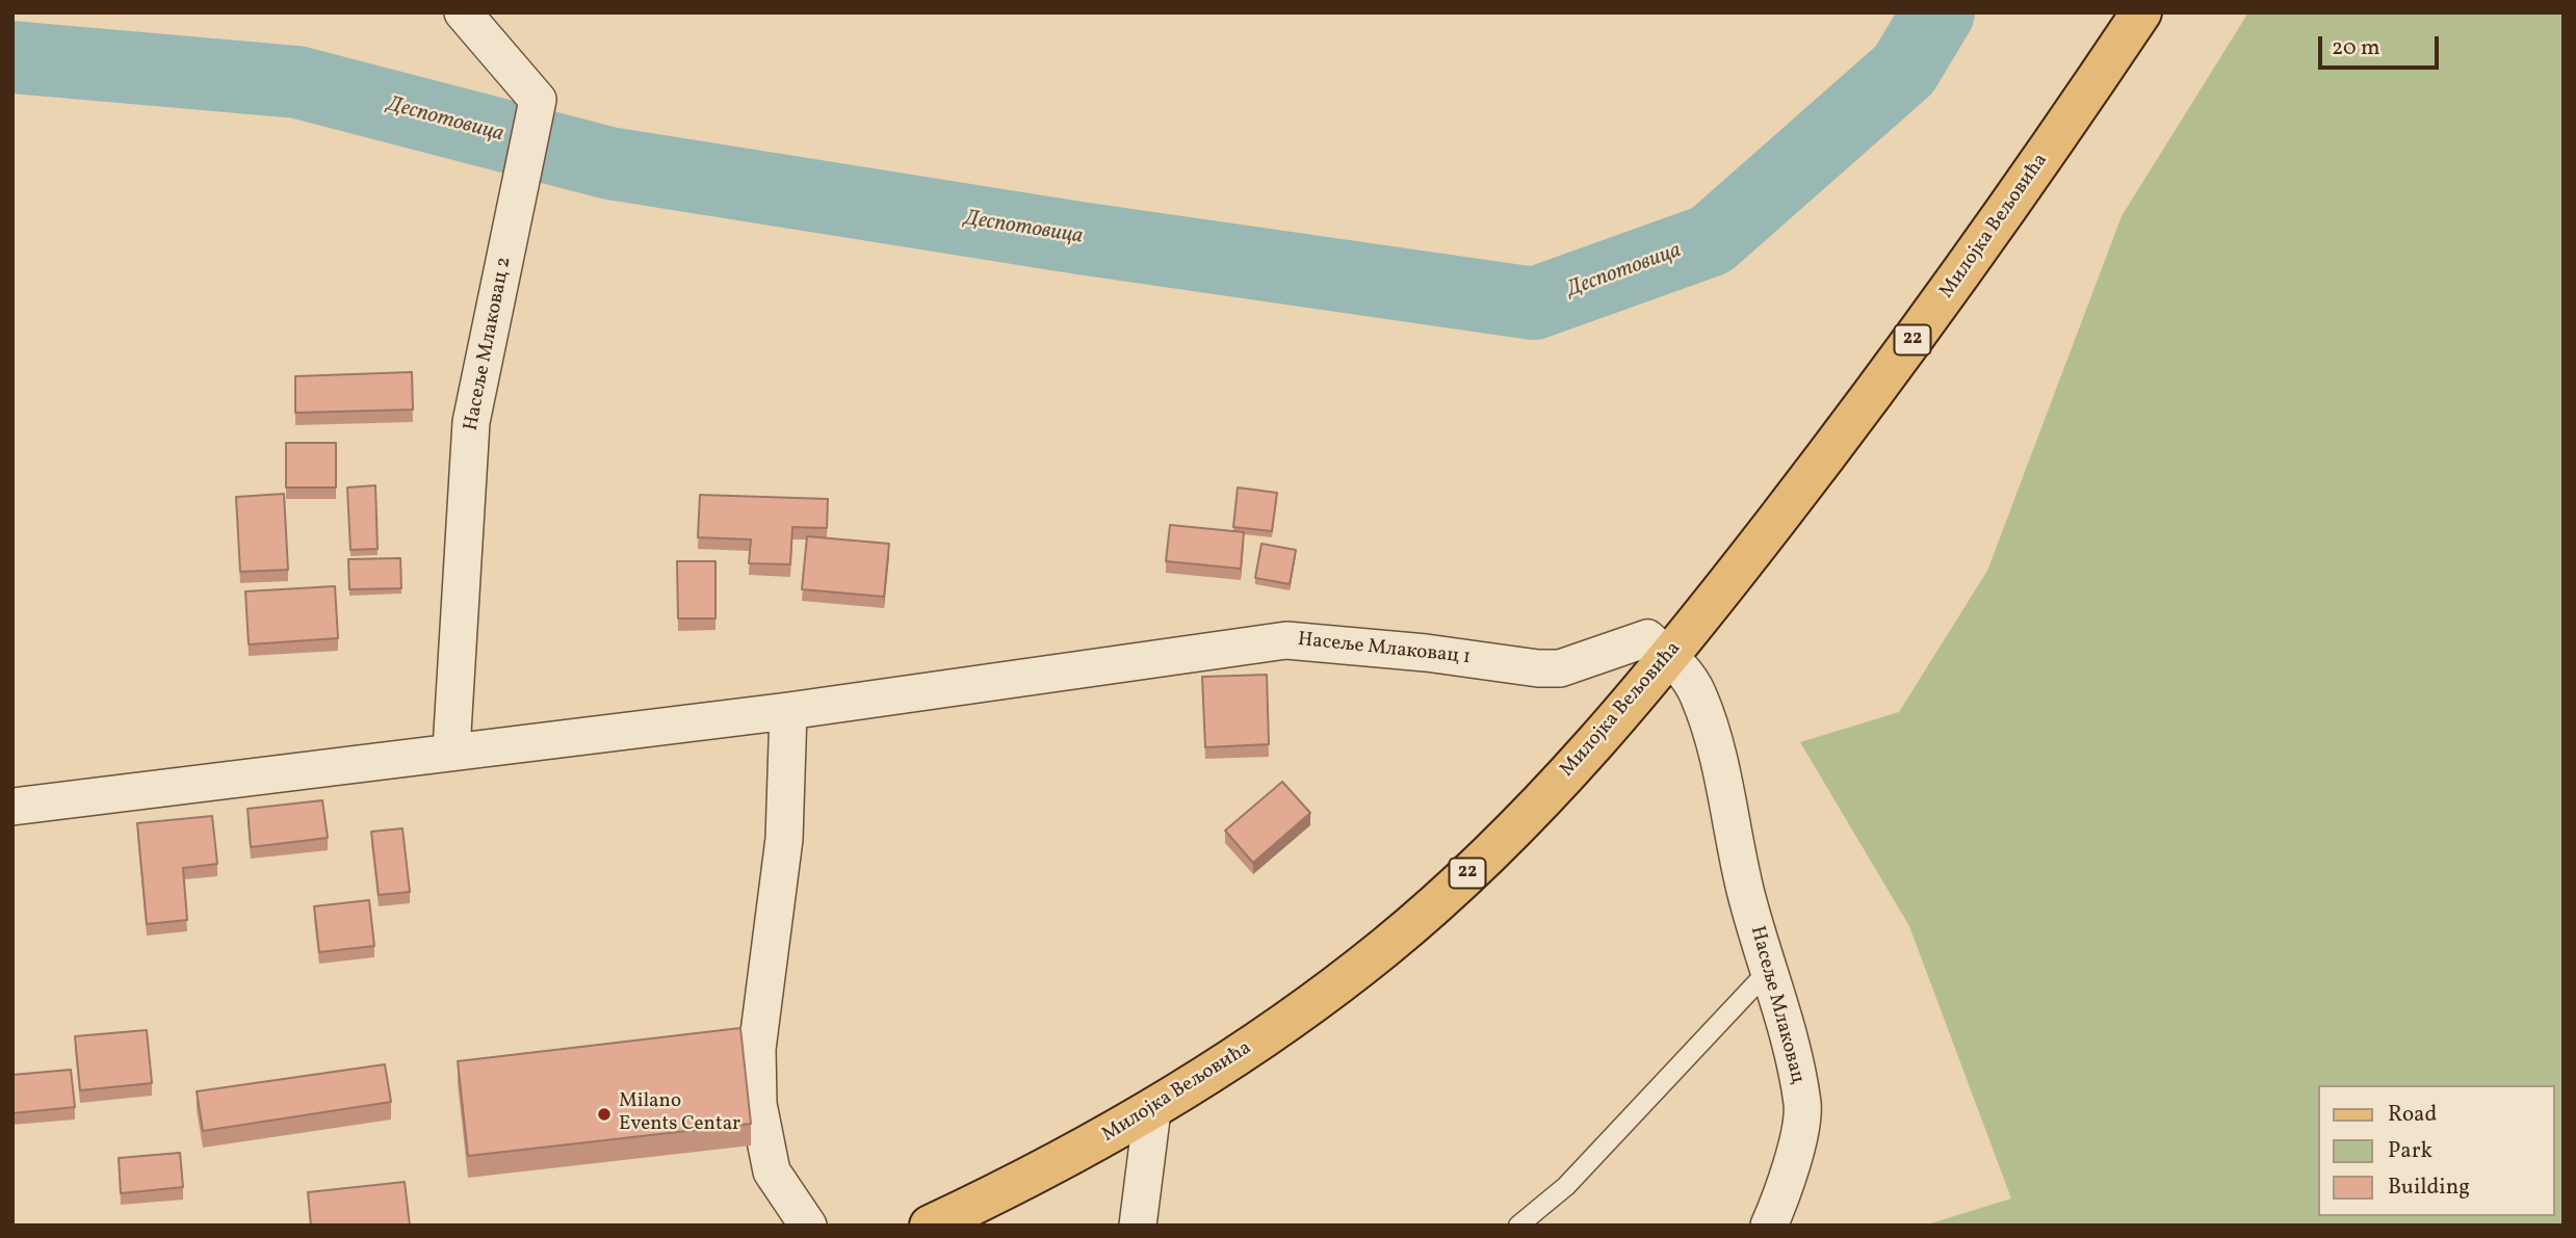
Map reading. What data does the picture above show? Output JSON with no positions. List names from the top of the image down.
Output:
{
  "streets": {
    "main road": ["Милојка Вељовића", "22"],
    "street": ["Насеље Млаковац 2", "Насеље Млаковац 1", "Насеље Млаковац"]
  },
  "crossings": [
    ["Милојка Вељовића", "Насеље Млаковац 1"],
    ["Милојка Вељовића", "Насеље Млаковац"],
    ["Насеље Млаковац 1", "Насеље Млаковац"]
  ],
  "water": ["Деспотовица"],
  "places": ["Milano Events Centar"],
  "legend": ["Road", "Park", "Building"],
  "scale_bar": "20 m"
}
